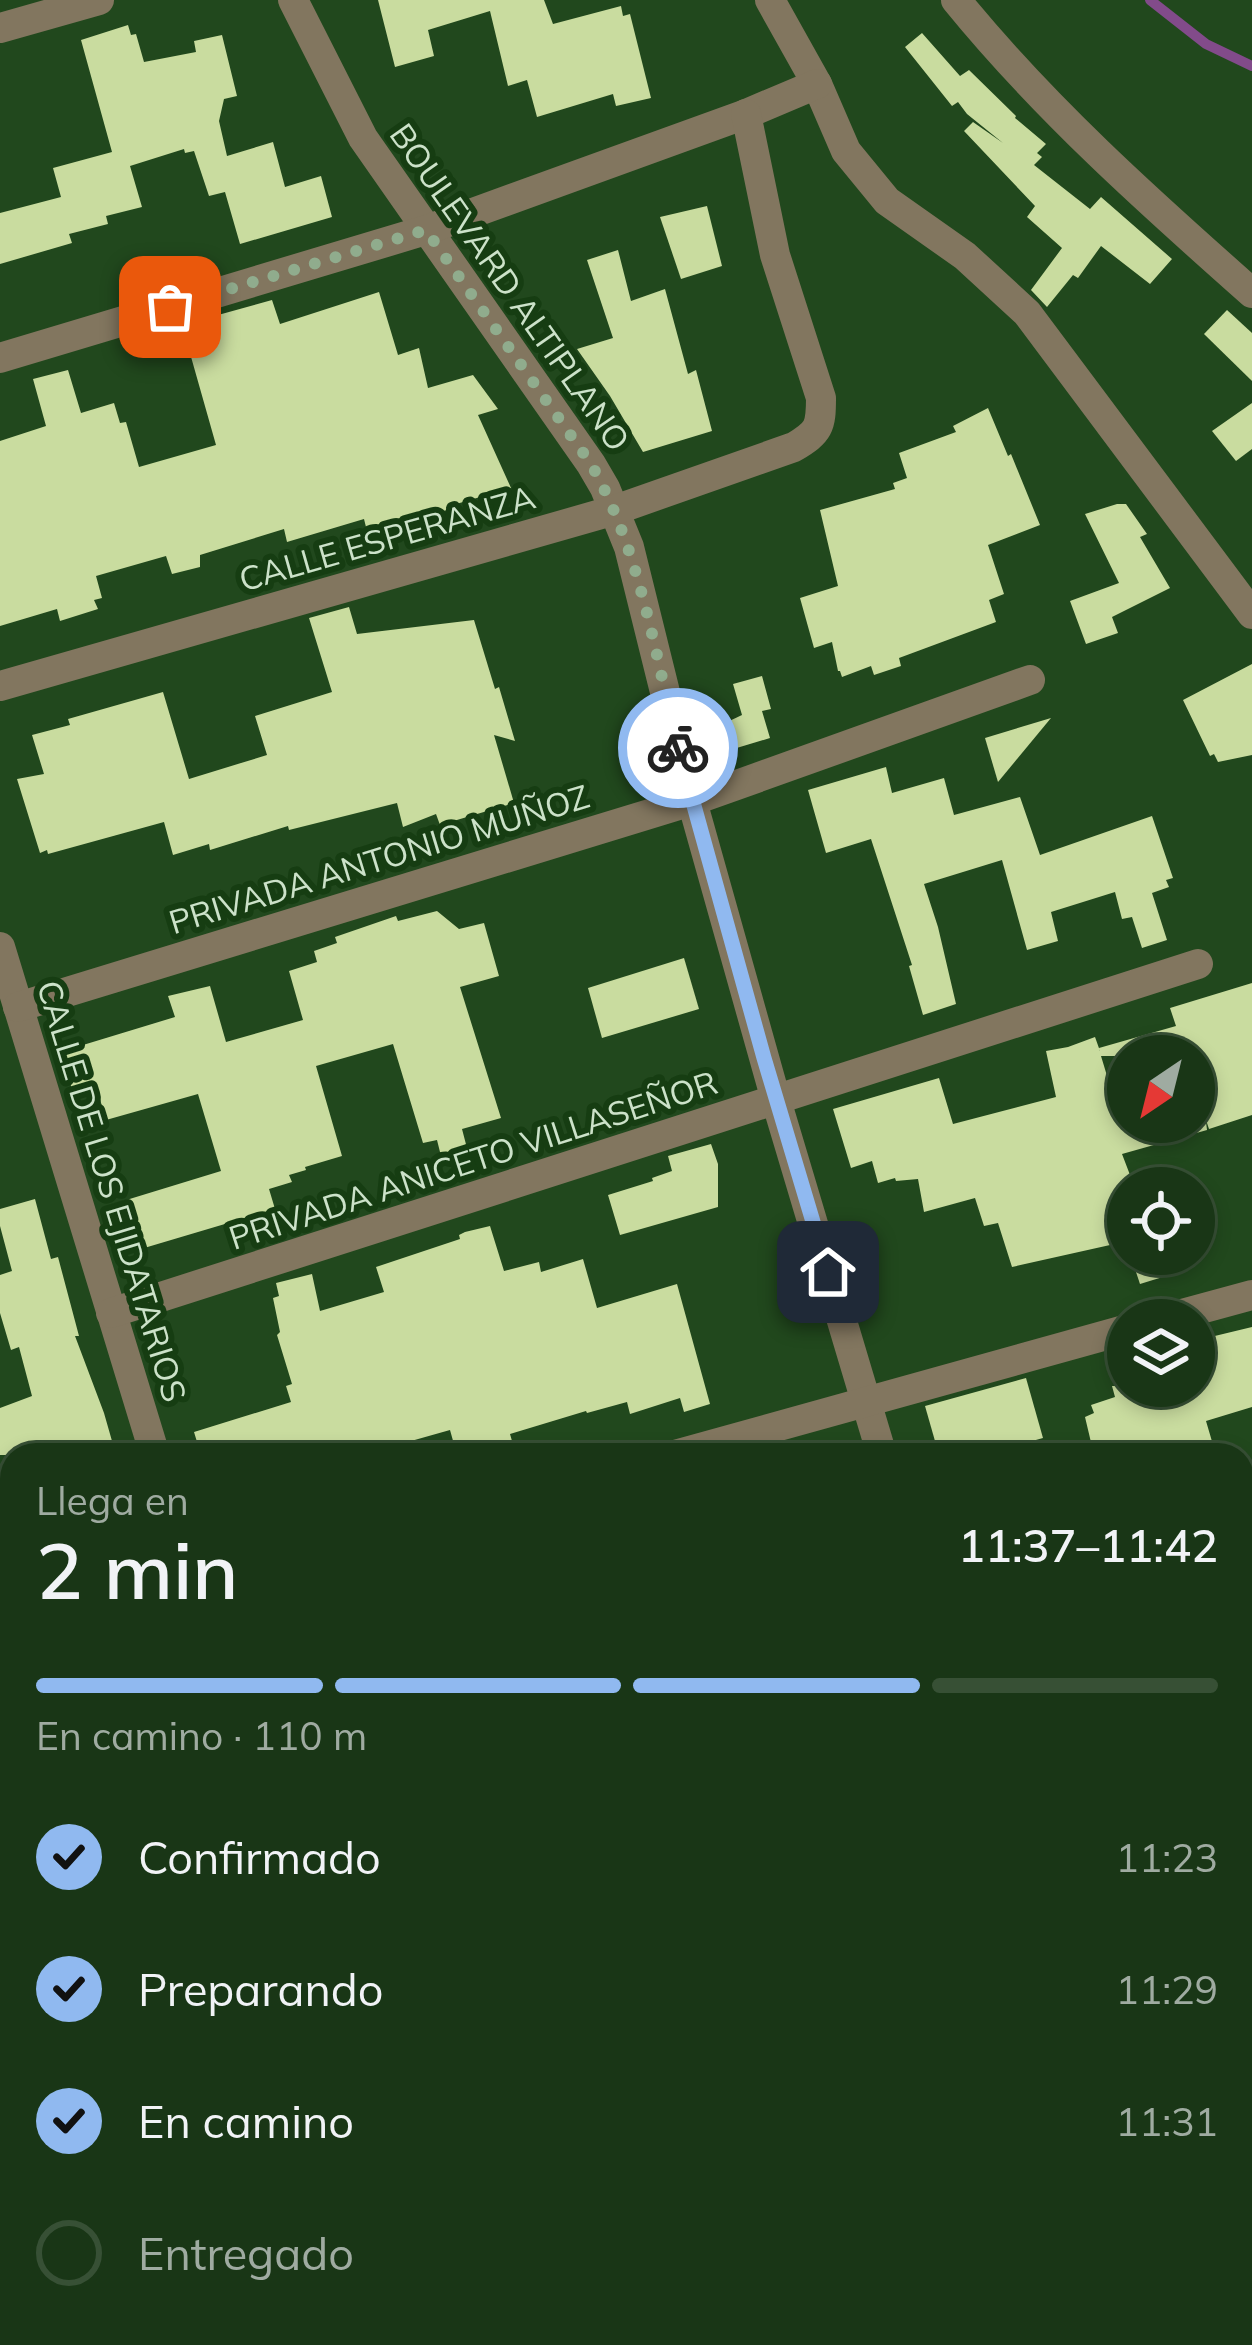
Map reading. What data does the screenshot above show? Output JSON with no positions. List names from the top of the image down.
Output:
{
  "streets": {
    "street": [
      "BOULEVARD ALTIPLANO",
      "CALLE ESPERANZA",
      "PRIVADA ANTONIO MUÑOZ",
      "PRIVADA ANICETO VILLASEÑOR",
      "CALLE DE LOS EJIDATARIOS"
    ]
  },
  "crossings": [
    ["BOULEVARD ALTIPLANO", "CALLE ESPERANZA"],
    ["BOULEVARD ALTIPLANO", "PRIVADA ANTONIO MUÑOZ"],
    ["BOULEVARD ALTIPLANO", "PRIVADA ANICETO VILLASEÑOR"],
    ["PRIVADA ANTONIO MUÑOZ", "CALLE DE LOS EJIDATARIOS"],
    ["PRIVADA ANICETO VILLASEÑOR", "CALLE DE LOS EJIDATARIOS"]
  ],
  "north": "bottom left",
  "page": {
    "heading": ["2 min", "Llega en", "11:37–11:42"],
    "bar": "En camino · 110 m",
    "list": [
      ["Confirmado", "11:23"],
      ["Preparando", "11:29"],
      ["En camino", "11:31"],
      "Entregado"
    ]
  }
}
